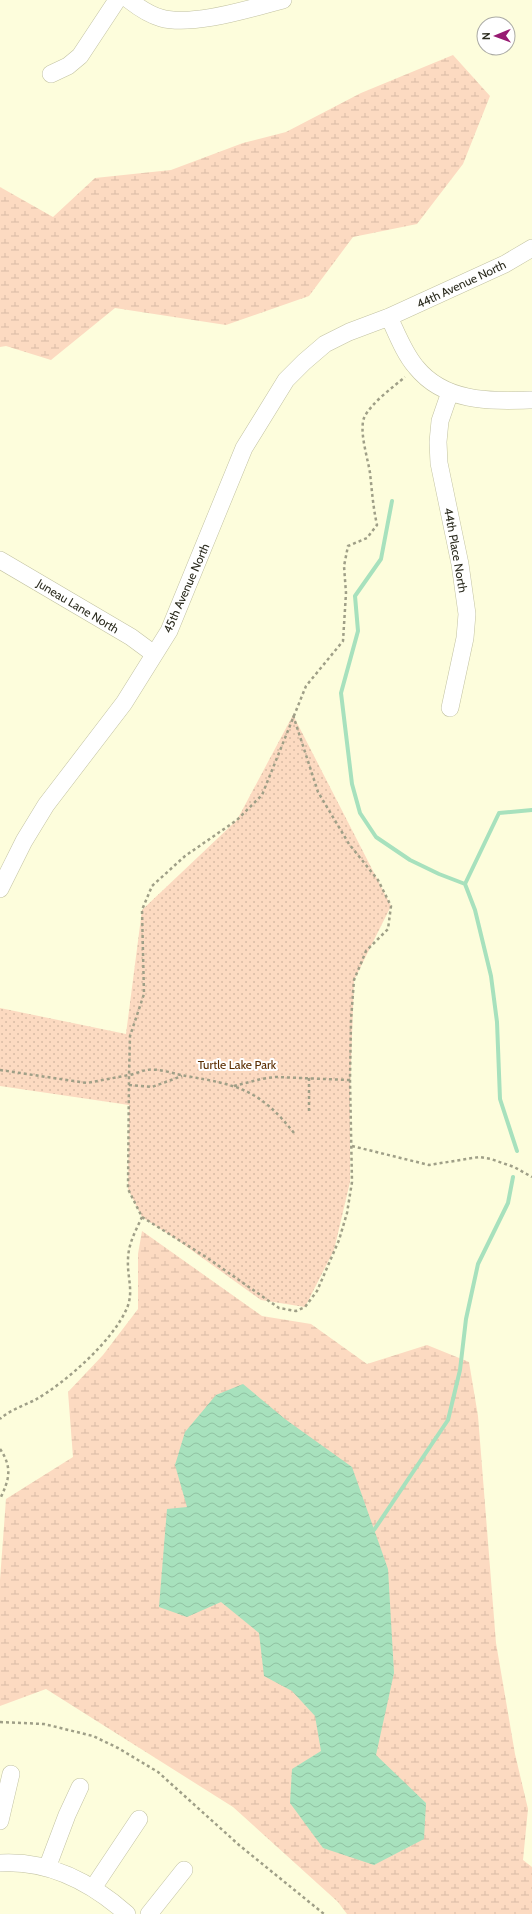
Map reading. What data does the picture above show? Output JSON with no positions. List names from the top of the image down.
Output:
{
  "streets": {
    "street": [
      "44th Avenue North",
      "44th Place North",
      "45th Avenue North",
      "Juneau Lane North"
    ]
  },
  "crossings": [
    ["44th Avenue North", "45th Avenue North"],
    ["45th Avenue North", "Juneau Lane North"]
  ],
  "parks": ["Turtle Lake Park"],
  "north": "left"
}
